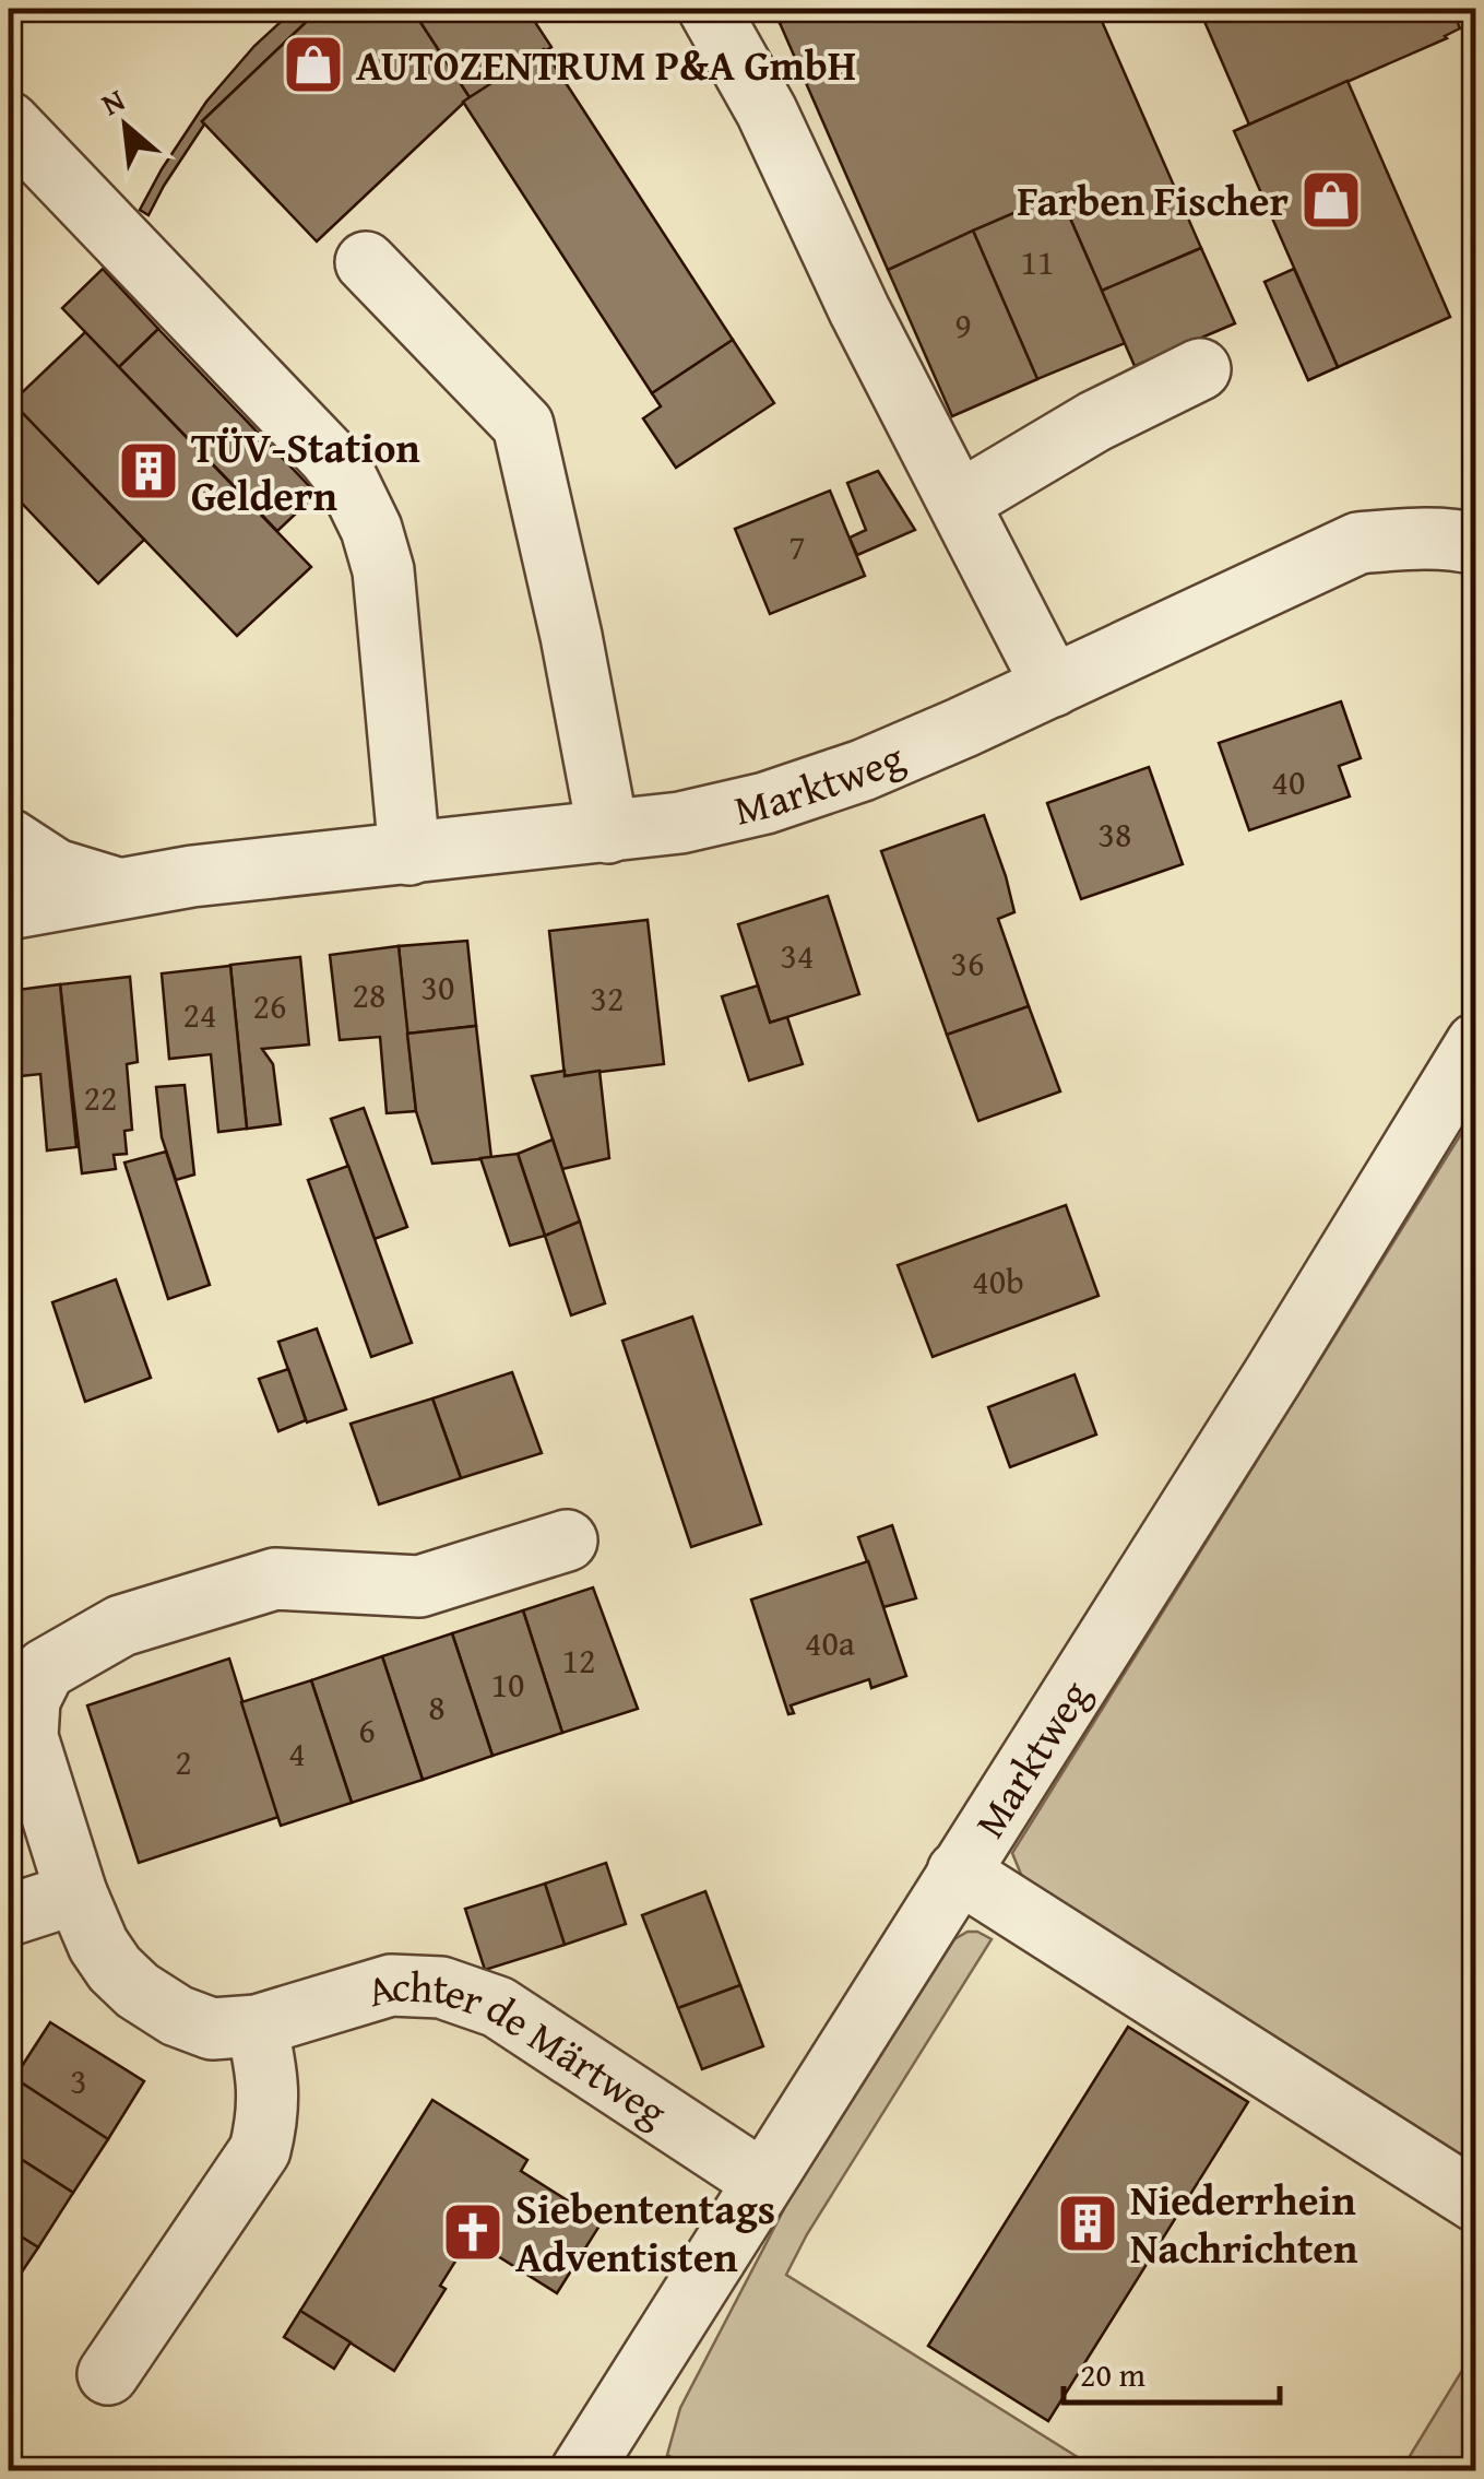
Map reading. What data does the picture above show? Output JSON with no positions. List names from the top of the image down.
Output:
{
  "streets": {
    "street": ["Marktweg", "Achter de Märtweg"]
  },
  "crossings": [
    ["Marktweg", "Achter de Märtweg"]
  ],
  "places": {
    "shop": ["AUTOZENTRUM P&A GmbH", "Farben Fischer"],
    "building": ["TÜV-Station Geldern", "Niederrhein Nachrichten"],
    "church": ["Siebententags Adventisten"]
  },
  "house_numbers": [
    "11",
    "9",
    "7",
    "40",
    "38",
    "34",
    "36",
    "30",
    "28",
    "32",
    "26",
    "24",
    "22",
    "40b",
    "40a",
    "12",
    "10",
    "8",
    "6",
    "4",
    "2",
    "3"
  ],
  "scale_bar": "20 m",
  "north": "top left"
}
